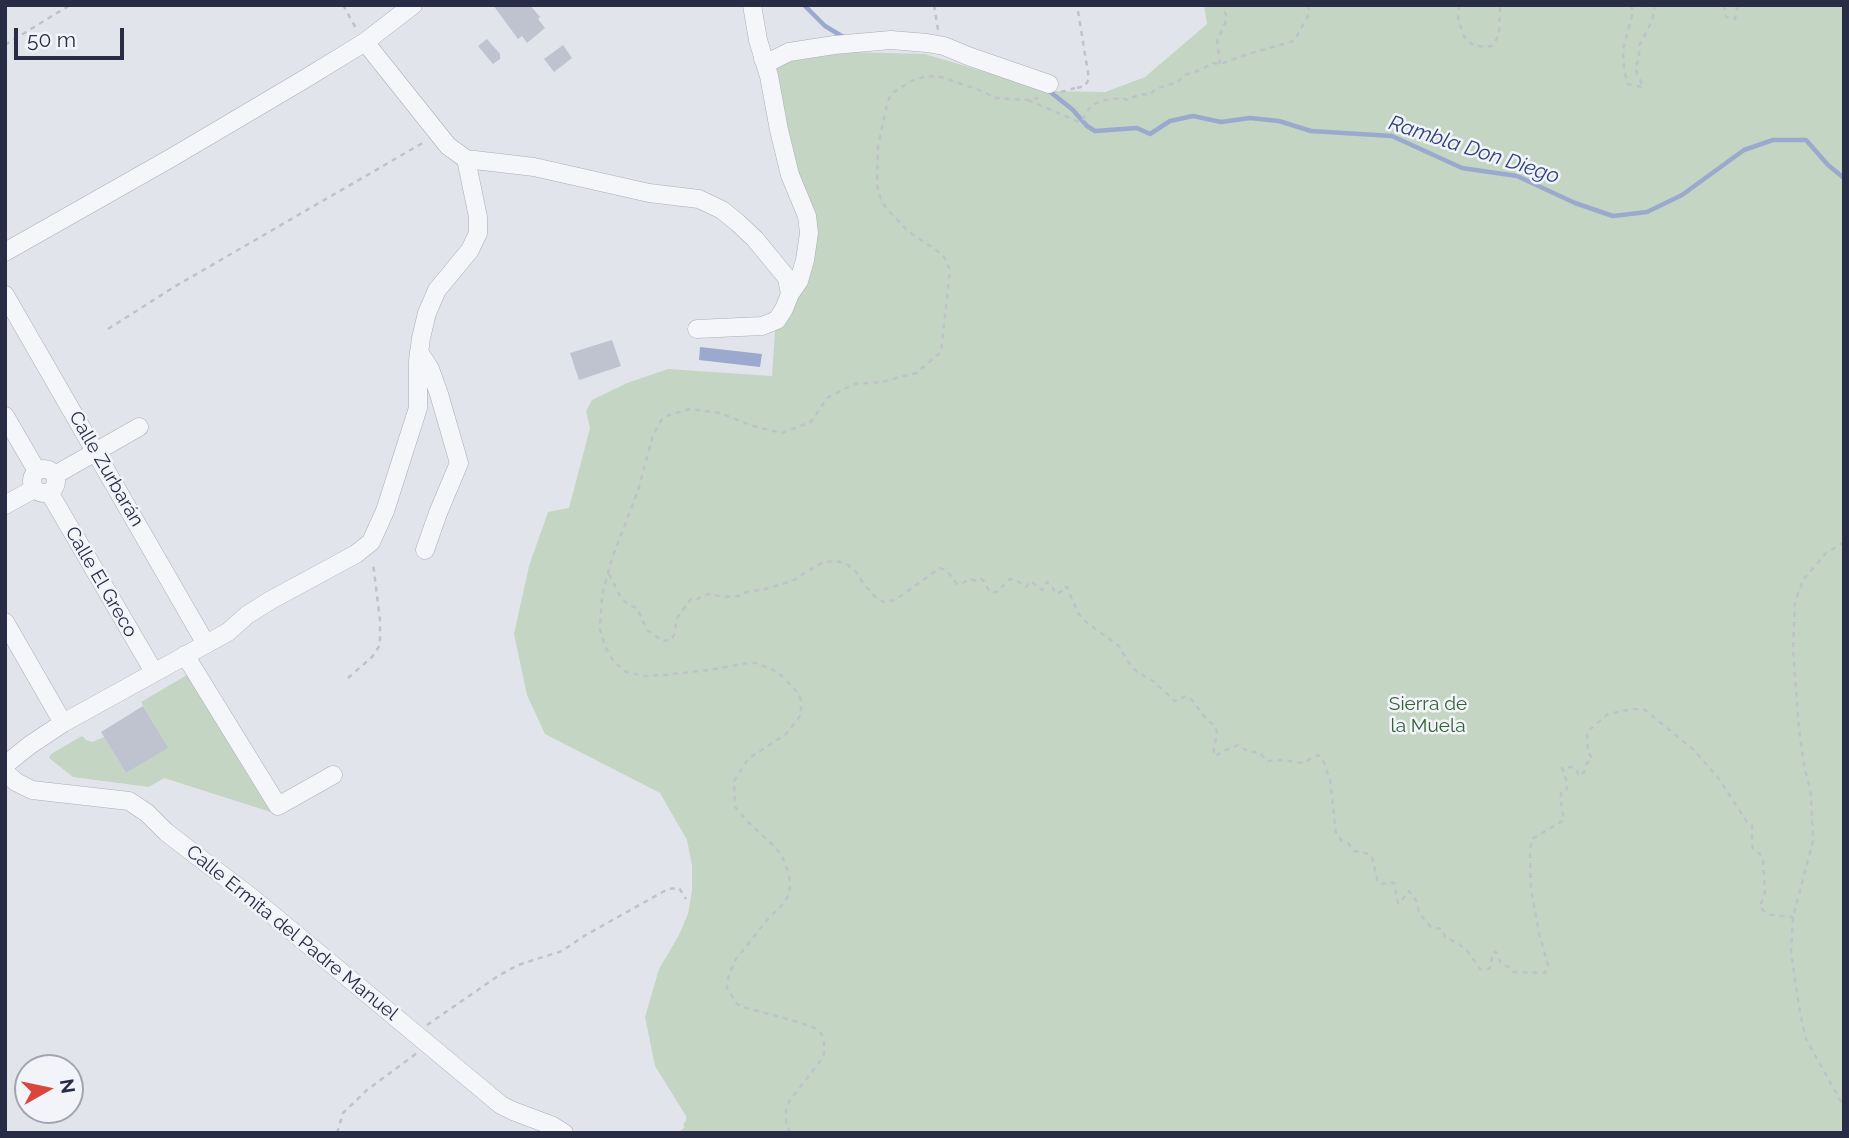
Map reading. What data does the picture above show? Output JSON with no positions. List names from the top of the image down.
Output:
{
  "streets": {
    "street": ["Calle Zurbarán", "Calle El Greco", "Calle Ermita del Padre Manuel"]
  },
  "water": ["Rambla Don Diego"],
  "parks": ["Sierra de la Muela"],
  "scale_bar": "50 m",
  "north": "right"
}
